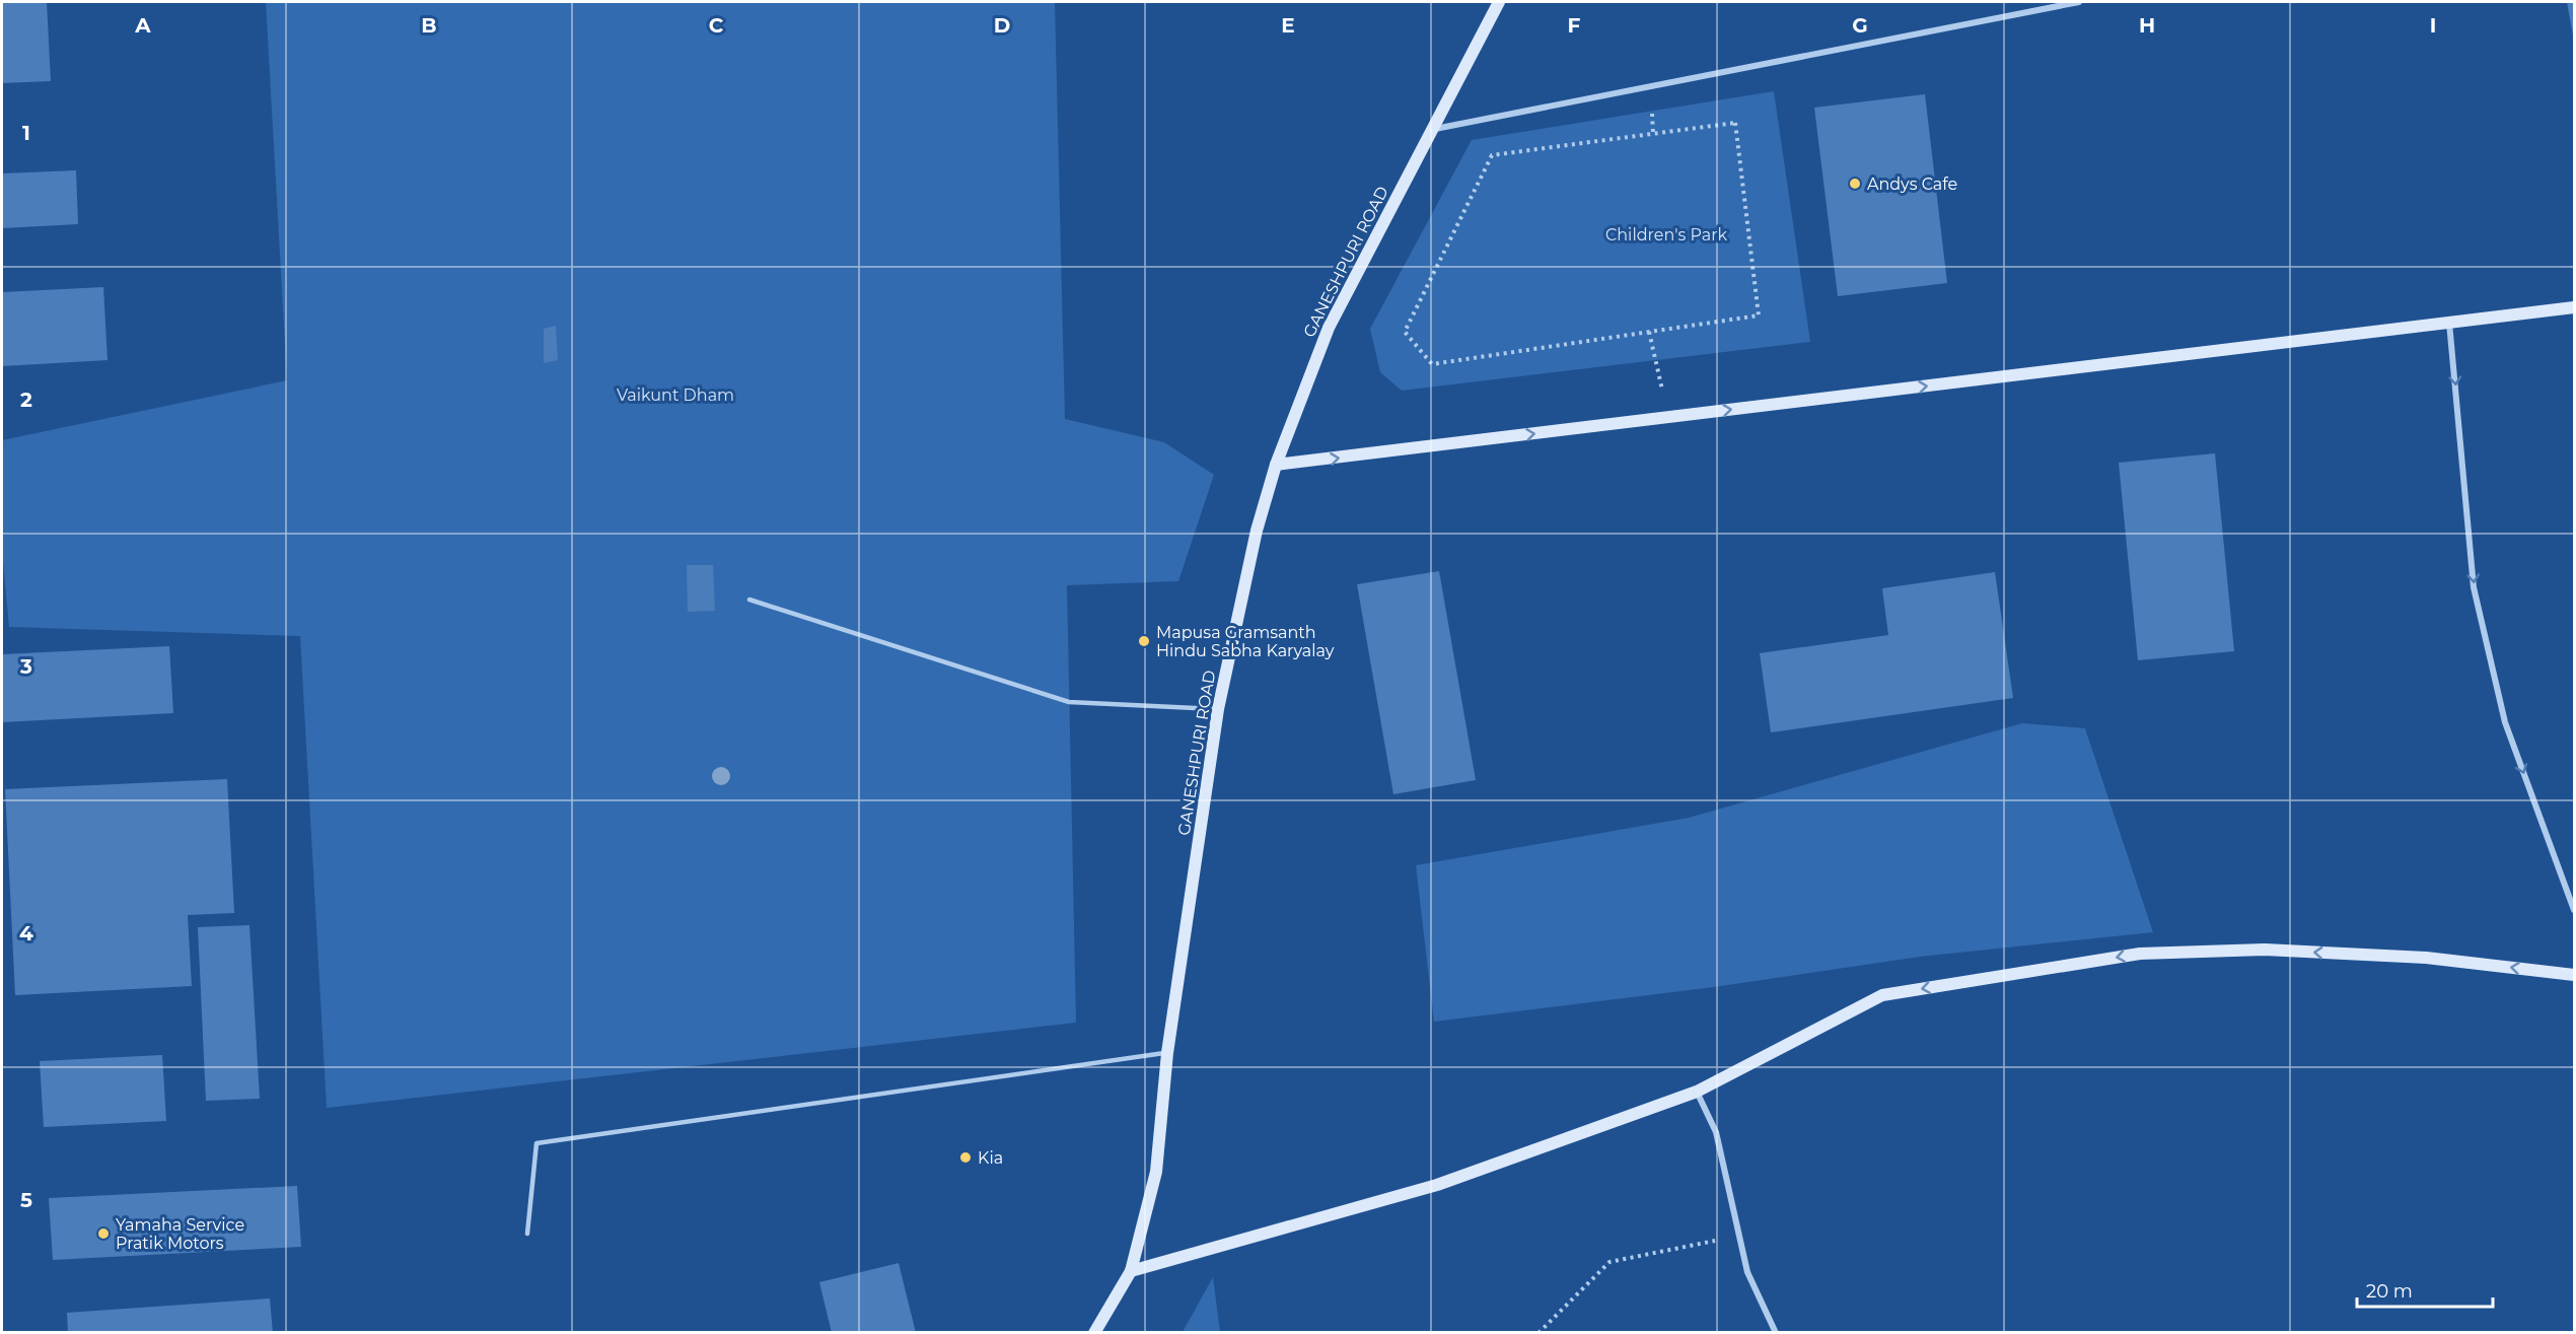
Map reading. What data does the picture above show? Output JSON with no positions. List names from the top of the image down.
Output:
{
  "streets": {
    "street": ["GANESHPURI ROAD"]
  },
  "parks": ["Children's Park", "Vaikunt Dham"],
  "places": [
    "Andys Cafe",
    "Mapusa Gramsanth Hindu Sabha Karyalay",
    "Kia",
    "Yamaha Service Pratik Motors"
  ],
  "scale_bar": "20 m",
  "grid": {
    "columns": [
      "A",
      "B",
      "C",
      "D",
      "E",
      "F",
      "G",
      "H",
      "I"
    ],
    "rows": [
      "1",
      "2",
      "3",
      "4",
      "5"
    ]
  }
}
